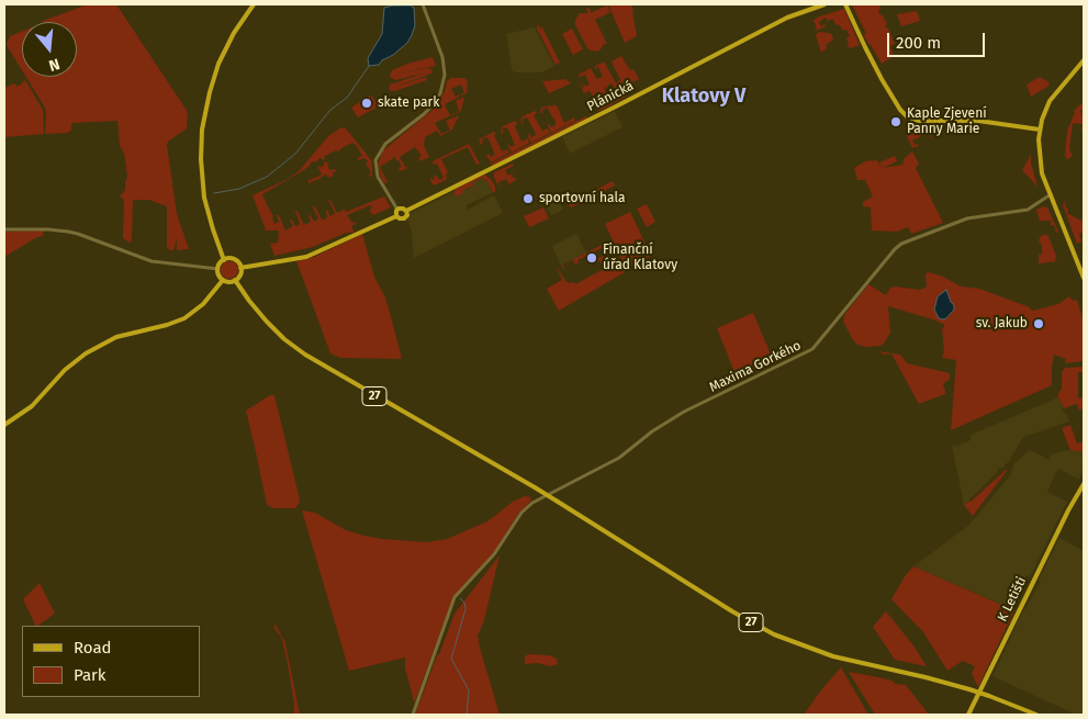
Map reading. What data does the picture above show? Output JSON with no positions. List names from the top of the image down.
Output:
{
  "streets": {
    "main road": ["Plánická", "27", "K Letišti"],
    "street": ["Maxima Gorkého"]
  },
  "crossings": [
    ["Plánická", "27"]
  ],
  "districts": ["Klatovy V"],
  "places": [
    "skate park",
    "Kaple Zjevení Panny Marie",
    "sportovní hala",
    "Finanční úřad Klatovy",
    "sv. Jakub"
  ],
  "legend": ["Road", "Park"],
  "scale_bar": "200 m",
  "north": "bottom"
}
